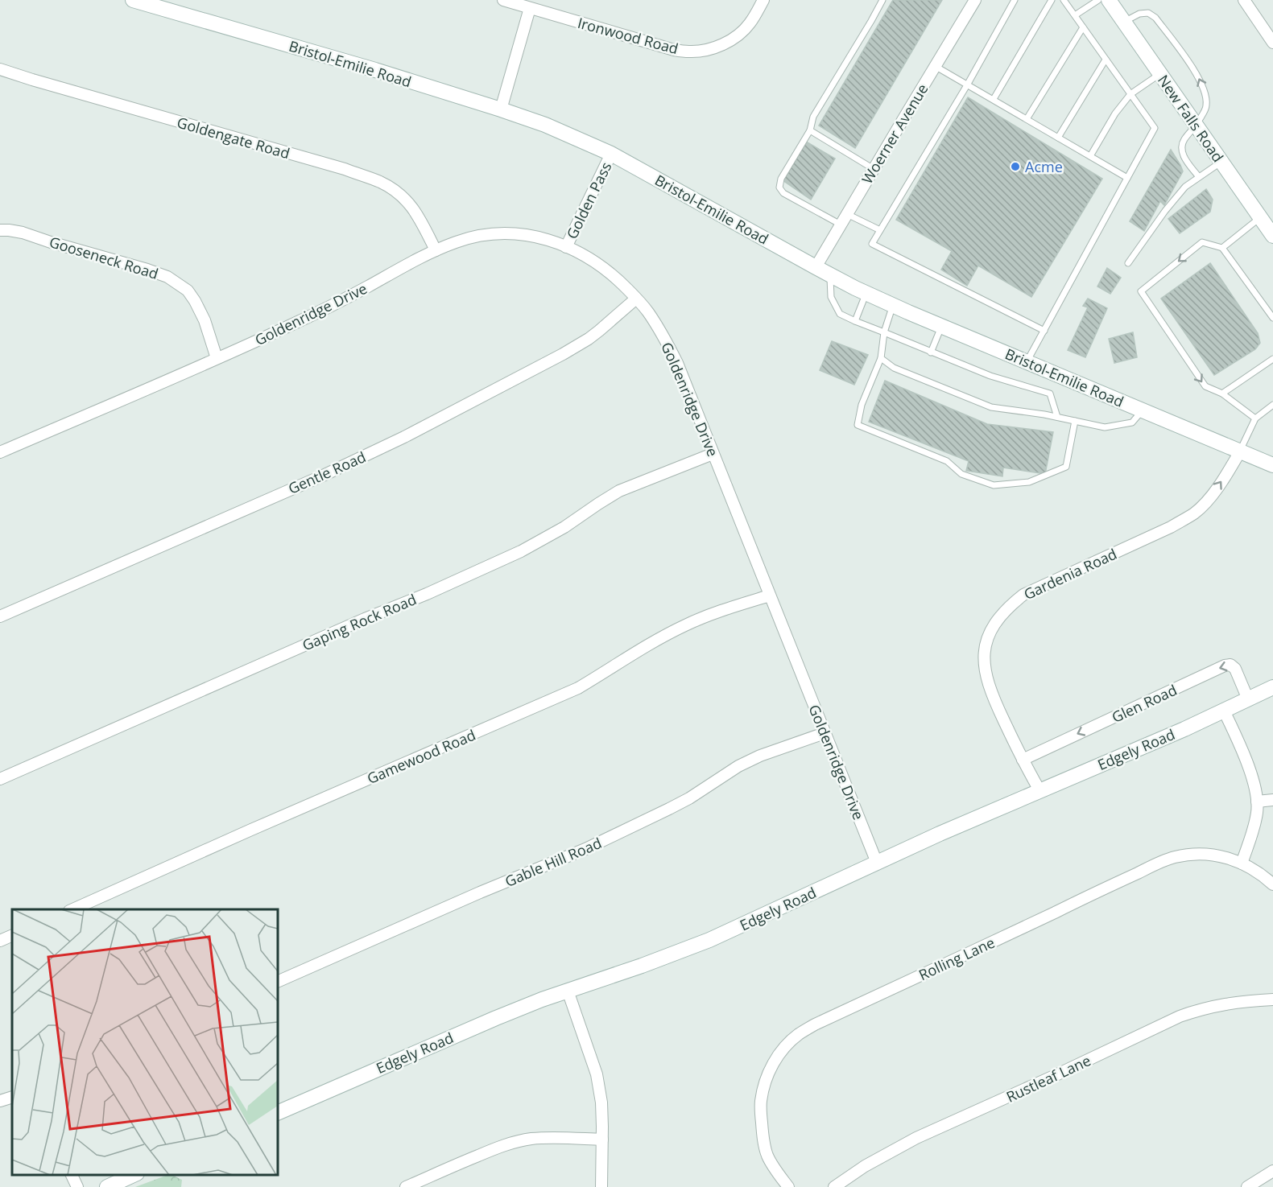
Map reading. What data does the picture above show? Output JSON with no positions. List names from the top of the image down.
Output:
{
  "streets": {
    "main road": ["Bristol-Emilie Road", "New Falls Road", "Edgely Road"],
    "street": [
      "Ironwood Road",
      "Woerner Avenue",
      "Goldengate Road",
      "Golden Pass",
      "Gooseneck Road",
      "Goldenridge Drive",
      "Gentle Road",
      "Gardenia Road",
      "Gaping Rock Road",
      "Glen Road",
      "Gamewood Road",
      "Gable Hill Road",
      "Rolling Lane",
      "Rustleaf Lane"
    ]
  },
  "crossings": [
    ["Bristol-Emilie Road", "Woerner Avenue"],
    ["Bristol-Emilie Road", "Golden Pass"],
    ["Bristol-Emilie Road", "Gardenia Road"],
    ["Goldengate Road", "Goldenridge Drive"],
    ["Golden Pass", "Goldenridge Drive"],
    ["Gooseneck Road", "Goldenridge Drive"],
    ["Goldenridge Drive", "Gentle Road"],
    ["Goldenridge Drive", "Gaping Rock Road"],
    ["Goldenridge Drive", "Edgely Road"],
    ["Goldenridge Drive", "Gamewood Road"],
    ["Goldenridge Drive", "Gable Hill Road"],
    ["Gardenia Road", "Glen Road"],
    ["Gardenia Road", "Edgely Road"],
    ["Glen Road", "Edgely Road"]
  ],
  "one_way": ["Gardenia Road", "Glen Road"],
  "places": ["Acme"]
}
